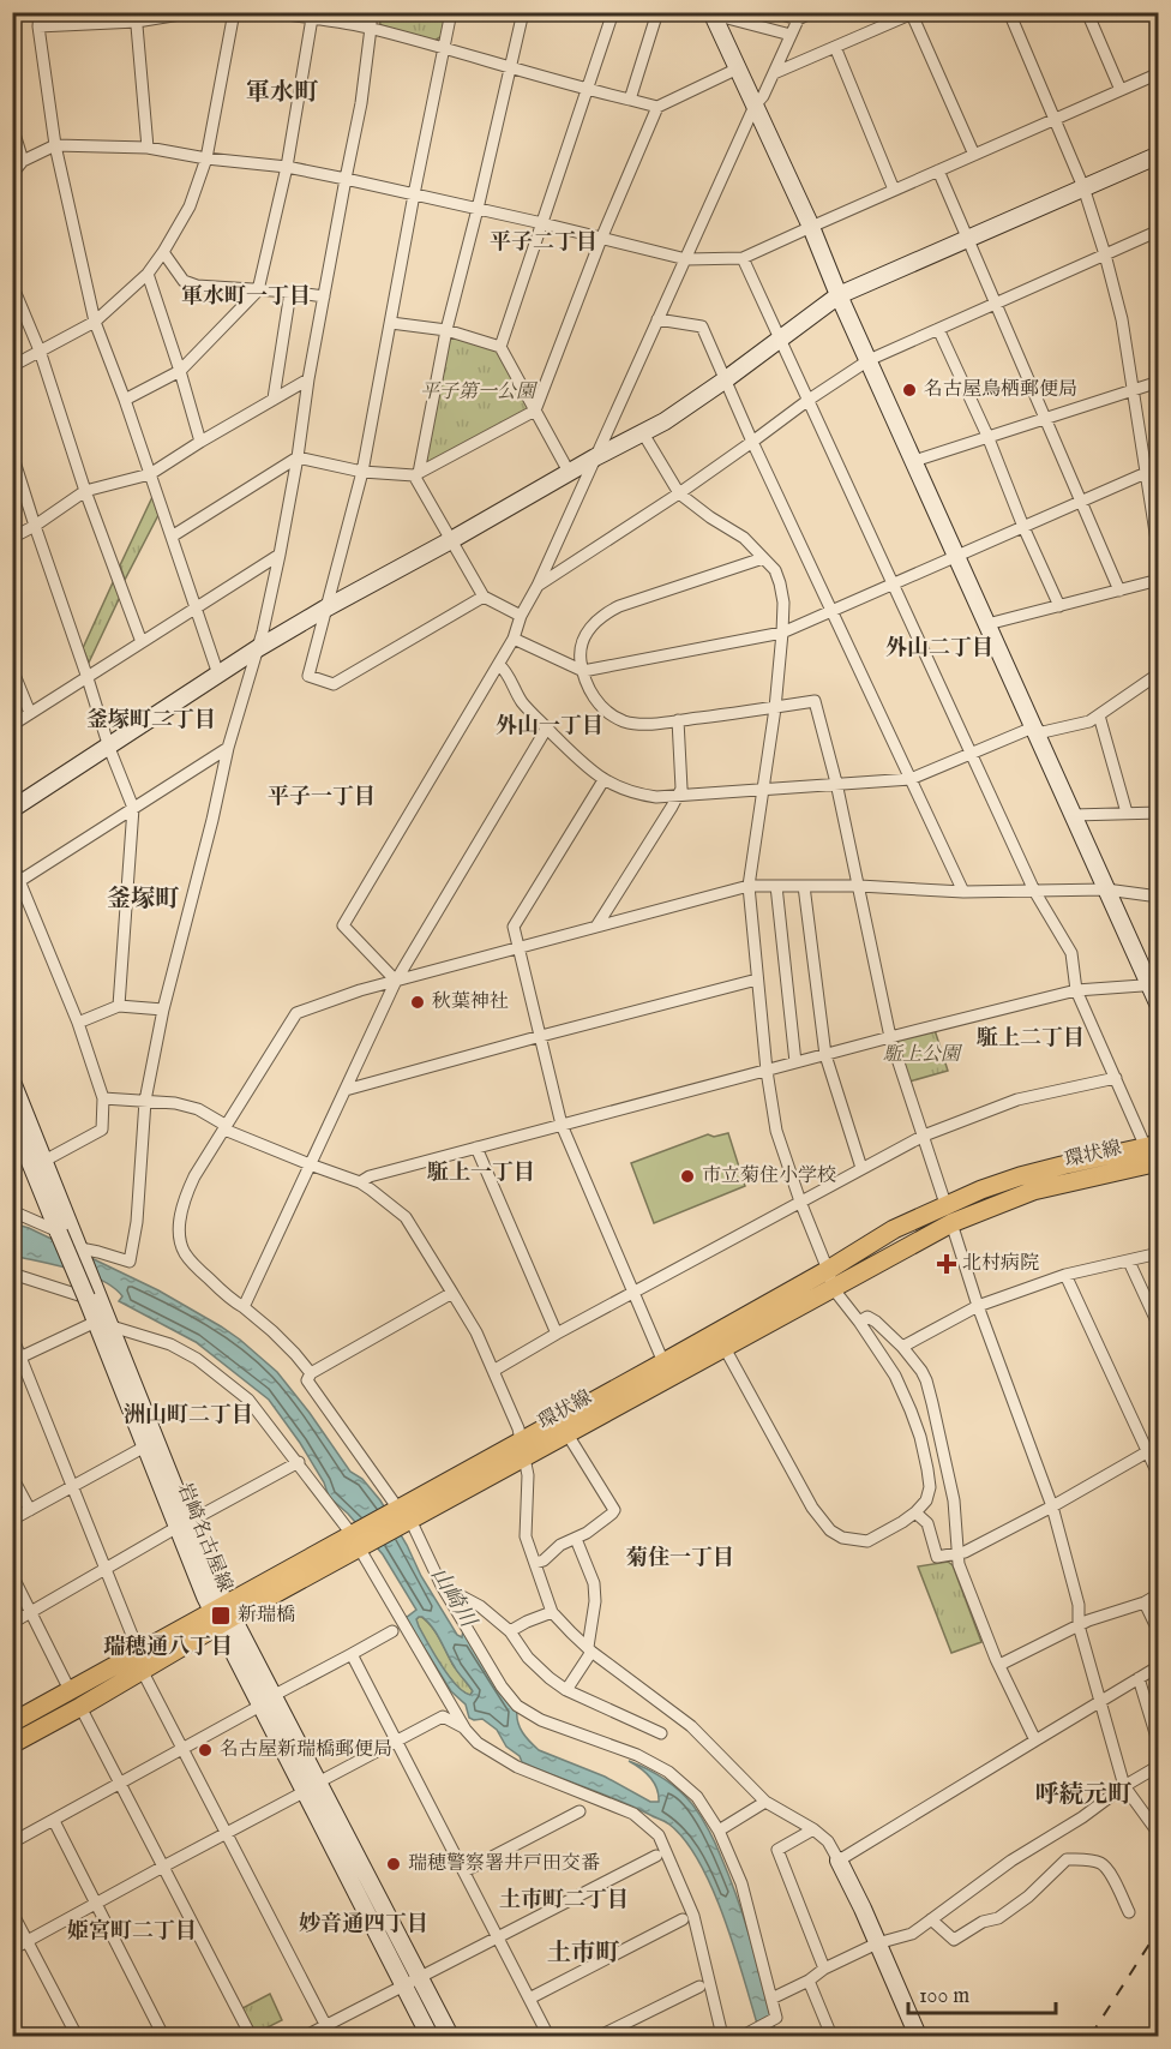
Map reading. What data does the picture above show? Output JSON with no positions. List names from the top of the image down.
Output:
{
  "streets": {
    "main road": ["環状線"],
    "street": ["岩崎名古屋線"]
  },
  "crossings": [
    ["環状線", "岩崎名古屋線"]
  ],
  "districts": [
    "軍水町",
    "平子二丁目",
    "軍水町一丁目",
    "外山二丁目",
    "釜塚町二丁目",
    "外山一丁目",
    "平子一丁目",
    "釜塚町",
    "駈上二丁目",
    "駈上一丁目",
    "洲山町二丁目",
    "菊住一丁目",
    "瑞穂通八丁目",
    "呼続元町",
    "土市町二丁目",
    "妙音通四丁目",
    "姫宮町二丁目",
    "土市町"
  ],
  "water": ["山崎川"],
  "parks": ["平子第一公園", "駈上公園"],
  "places": {
    "other": [
      "名古屋鳥栖郵便局",
      "秋葉神社",
      "市立菊住小学校",
      "名古屋新瑞橋郵便局",
      "瑞穂警察署井戸田交番"
    ],
    "health": ["北村病院"],
    "transit": ["新瑞橋"]
  },
  "scale_bar": "100 m"
}
